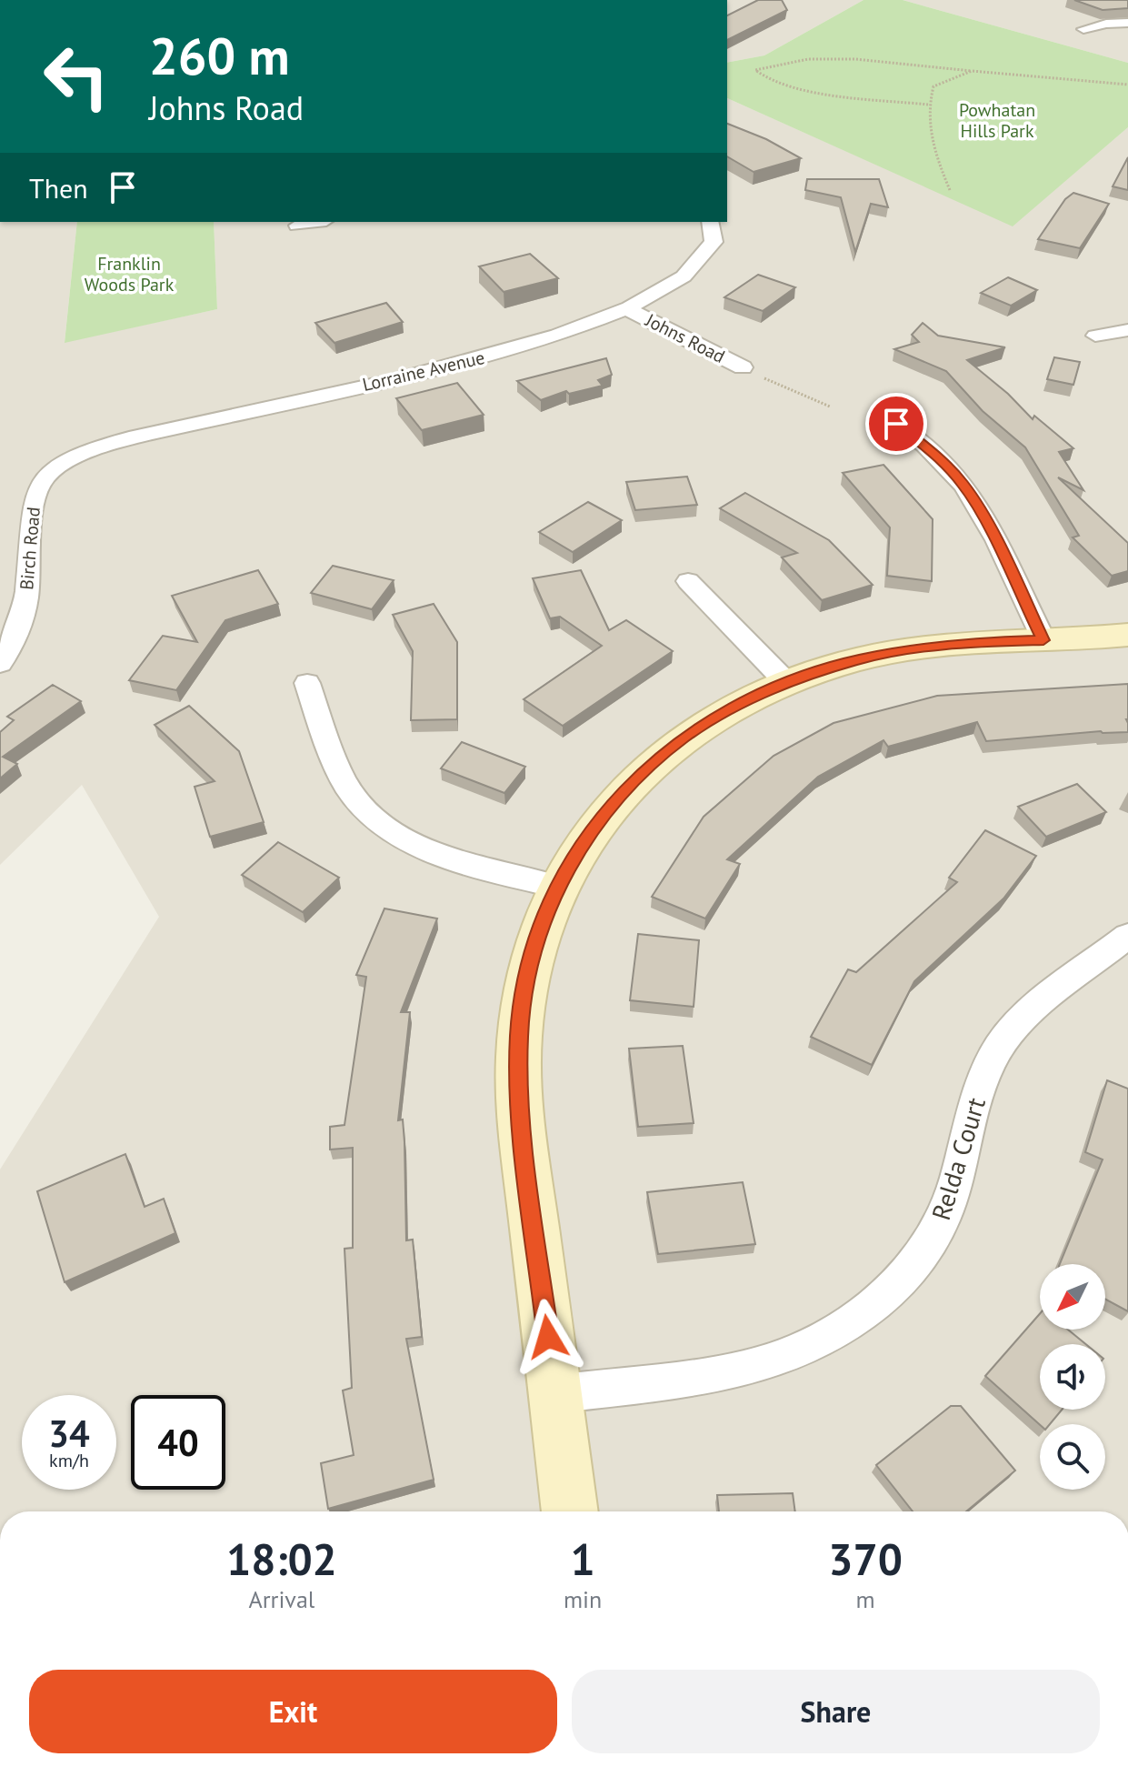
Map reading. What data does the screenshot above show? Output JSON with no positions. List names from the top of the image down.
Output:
{
  "streets": {
    "street": [
      "Johns Road",
      "Lorraine Avenue",
      "Birch Road",
      "Relda Court"
    ]
  },
  "crossings": [
    ["Johns Road", "Lorraine Avenue"],
    ["Lorraine Avenue", "Birch Road"]
  ],
  "parks": ["Powhatan Hills Park", "Franklin Woods Park"],
  "north": "bottom left",
  "page": {
    "turn": ["260 m", "Johns Road"],
    "then": "Then",
    "speed": "34 km/h",
    "limit": "40",
    "eta": [
      "18:02",
      "Arrival",
      "1",
      "min",
      "370",
      "m"
    ],
    "buttons": ["Exit", "Share"]
  }
}
